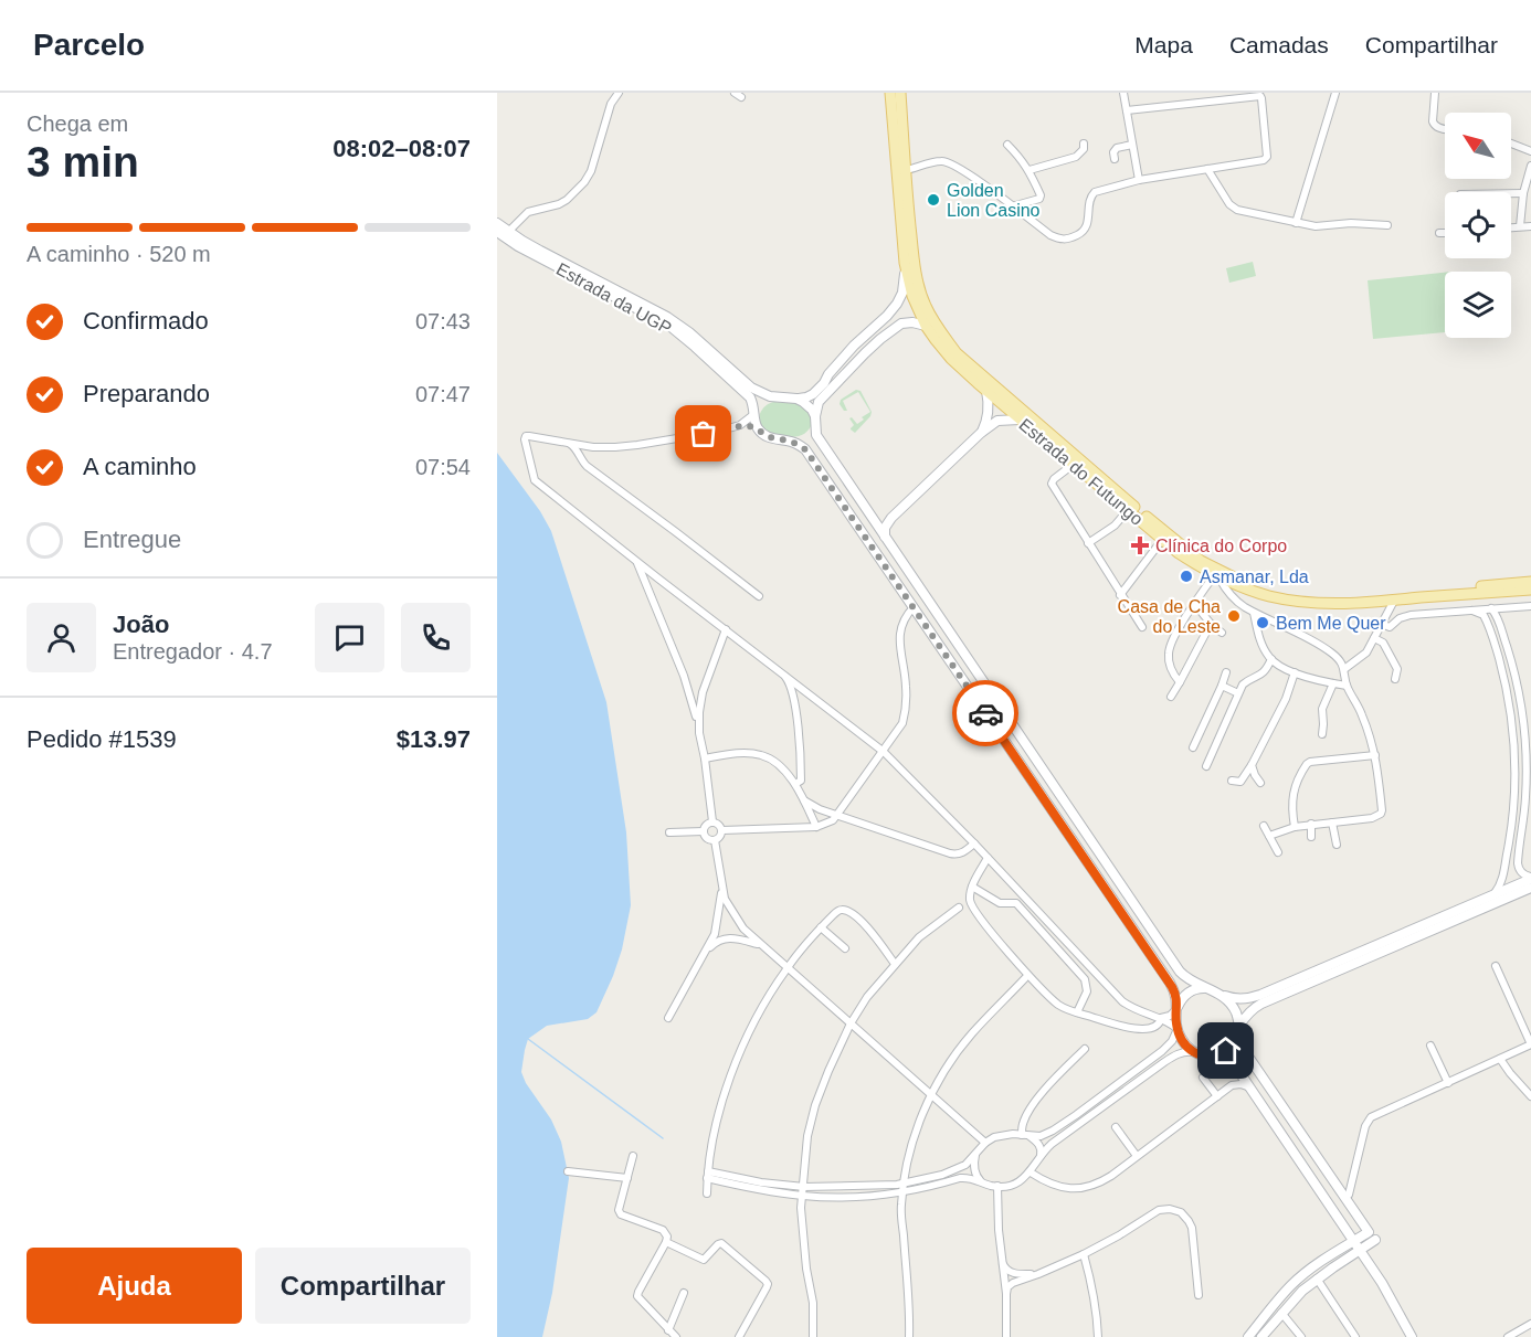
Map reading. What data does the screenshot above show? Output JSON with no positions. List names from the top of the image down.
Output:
{
  "streets": {
    "main road": ["Estrada da UGP", "Estrada do Futungo"]
  },
  "places": {
    "other": [
      "Golden Lion Casino",
      "Asmanar, Lda",
      "Casa de Cha do Leste",
      "Bem Me Quer"
    ],
    "health": ["Clínica do Corpo"]
  },
  "north": "top left",
  "page": {
    "header": "Parcelo",
    "nav": ["Mapa", "Camadas", "Compartilhar"],
    "heading": ["3 min", "Chega em", "08:02–08:07"],
    "panel": [
      "João",
      "Entregador · 4.7",
      "Pedido #1539",
      "$13.97"
    ],
    "bar": "A caminho · 520 m",
    "list": [
      ["Confirmado", "07:43"],
      ["Preparando", "07:47"],
      ["A caminho", "07:54"],
      "Entregue"
    ],
    "buttons": ["Ajuda", "Compartilhar"]
  }
}
